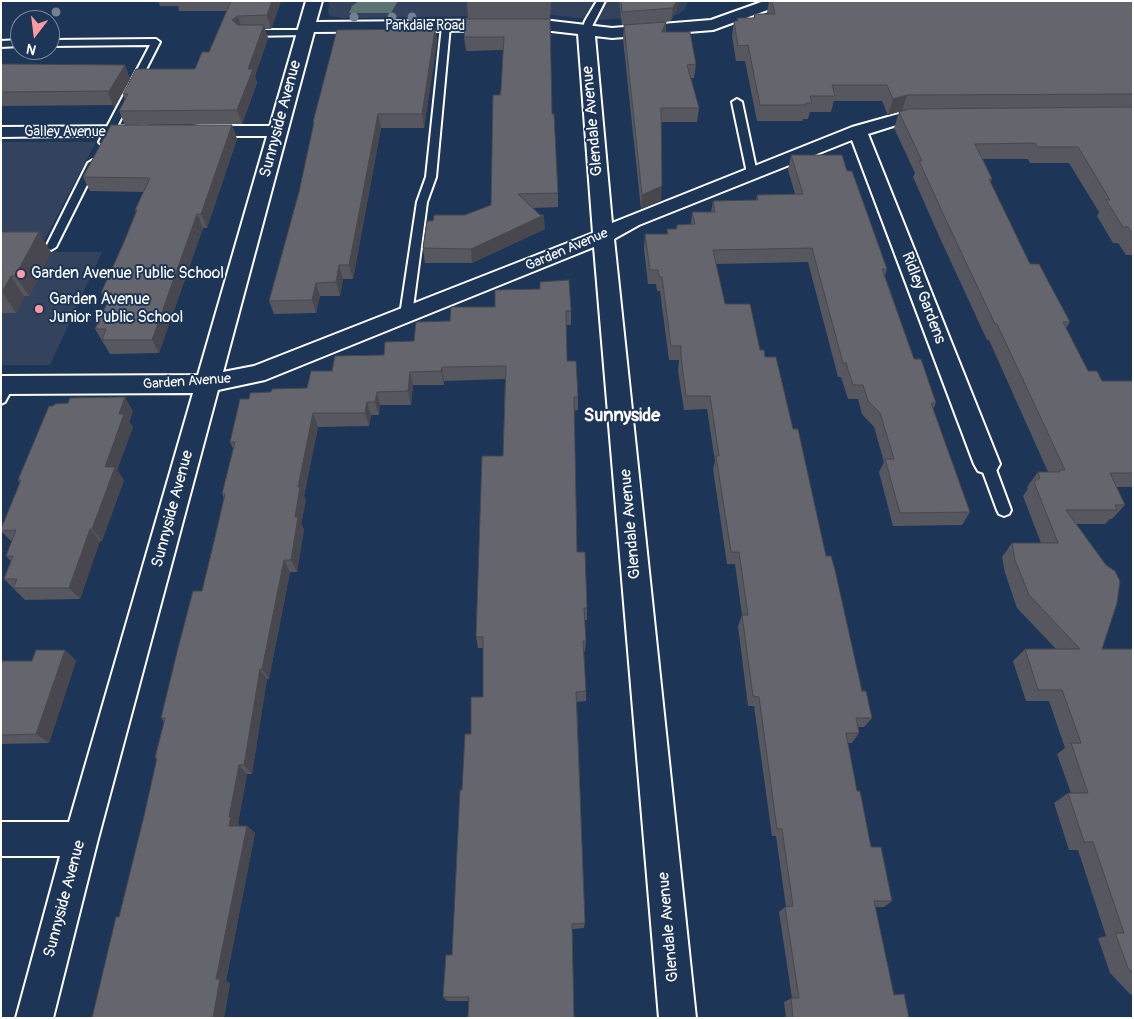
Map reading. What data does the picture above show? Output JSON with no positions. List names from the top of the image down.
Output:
{
  "streets": {
    "street": [
      "Parkdale Road",
      "Sunnyside Avenue",
      "Glendale Avenue",
      "Galley Avenue",
      "Garden Avenue",
      "Ridley Gardens"
    ]
  },
  "crossings": [
    ["Parkdale Road", "Sunnyside Avenue"],
    ["Parkdale Road", "Glendale Avenue"],
    ["Sunnyside Avenue", "Garden Avenue"],
    ["Glendale Avenue", "Garden Avenue"],
    ["Garden Avenue", "Ridley Gardens"]
  ],
  "districts": ["Sunnyside"],
  "places": ["Garden Avenue Public School", "Garden Avenue Junior Public School"],
  "north": "bottom"
}
